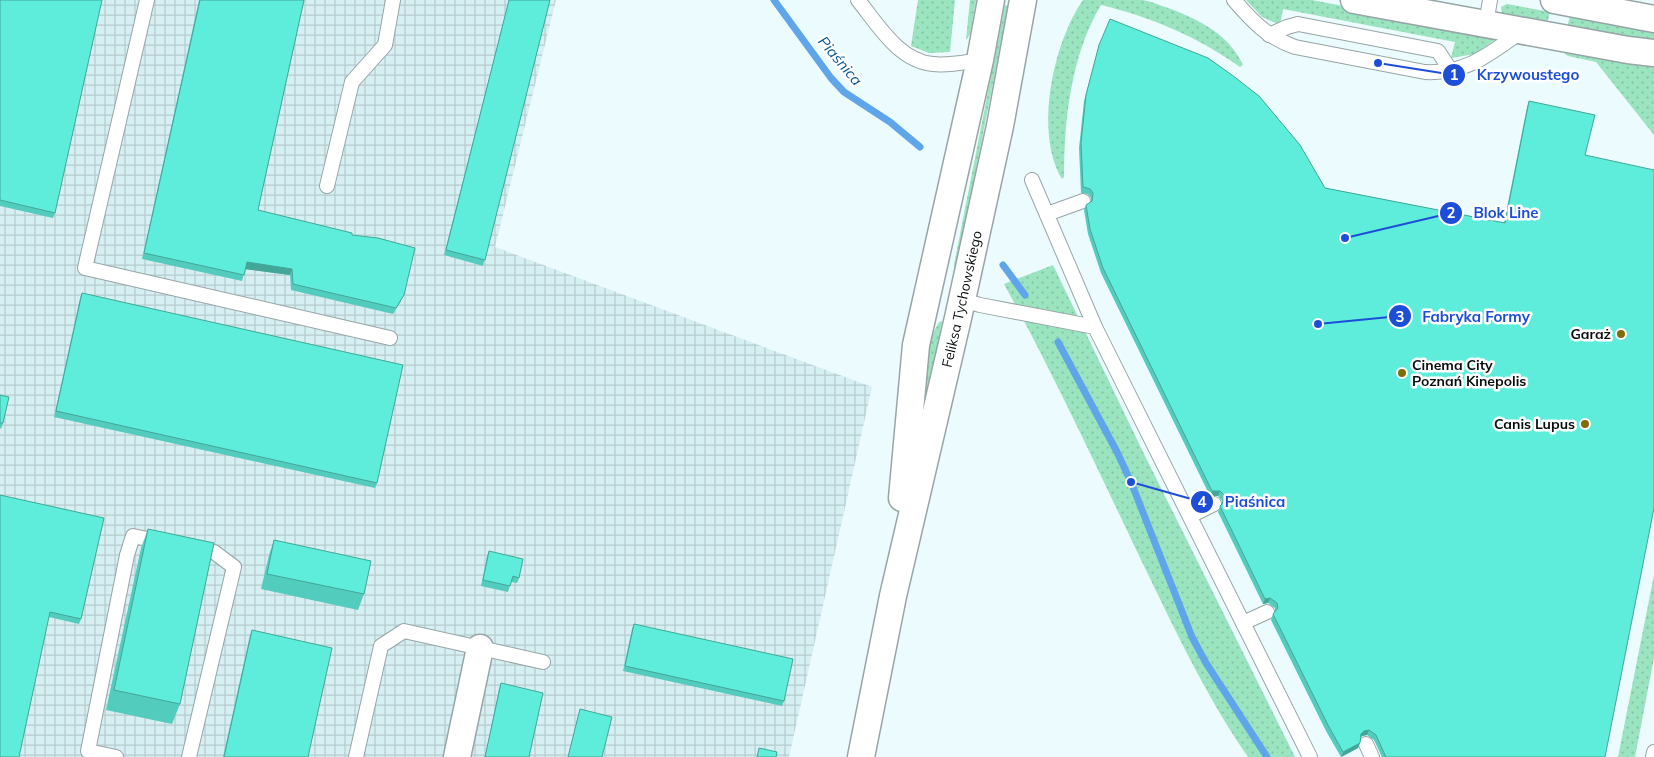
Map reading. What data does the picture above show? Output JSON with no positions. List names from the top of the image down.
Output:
{
  "streets": {
    "street": ["Feliksa Tychowskiego"]
  },
  "water": ["Piaśnica"],
  "places": [
    "Krzywoustego",
    "Blok Line",
    "Fabryka Formy",
    "Garaż",
    "Cinema City Poznań Kinepolis",
    "Canis Lupus",
    "Piaśnica"
  ]
}
